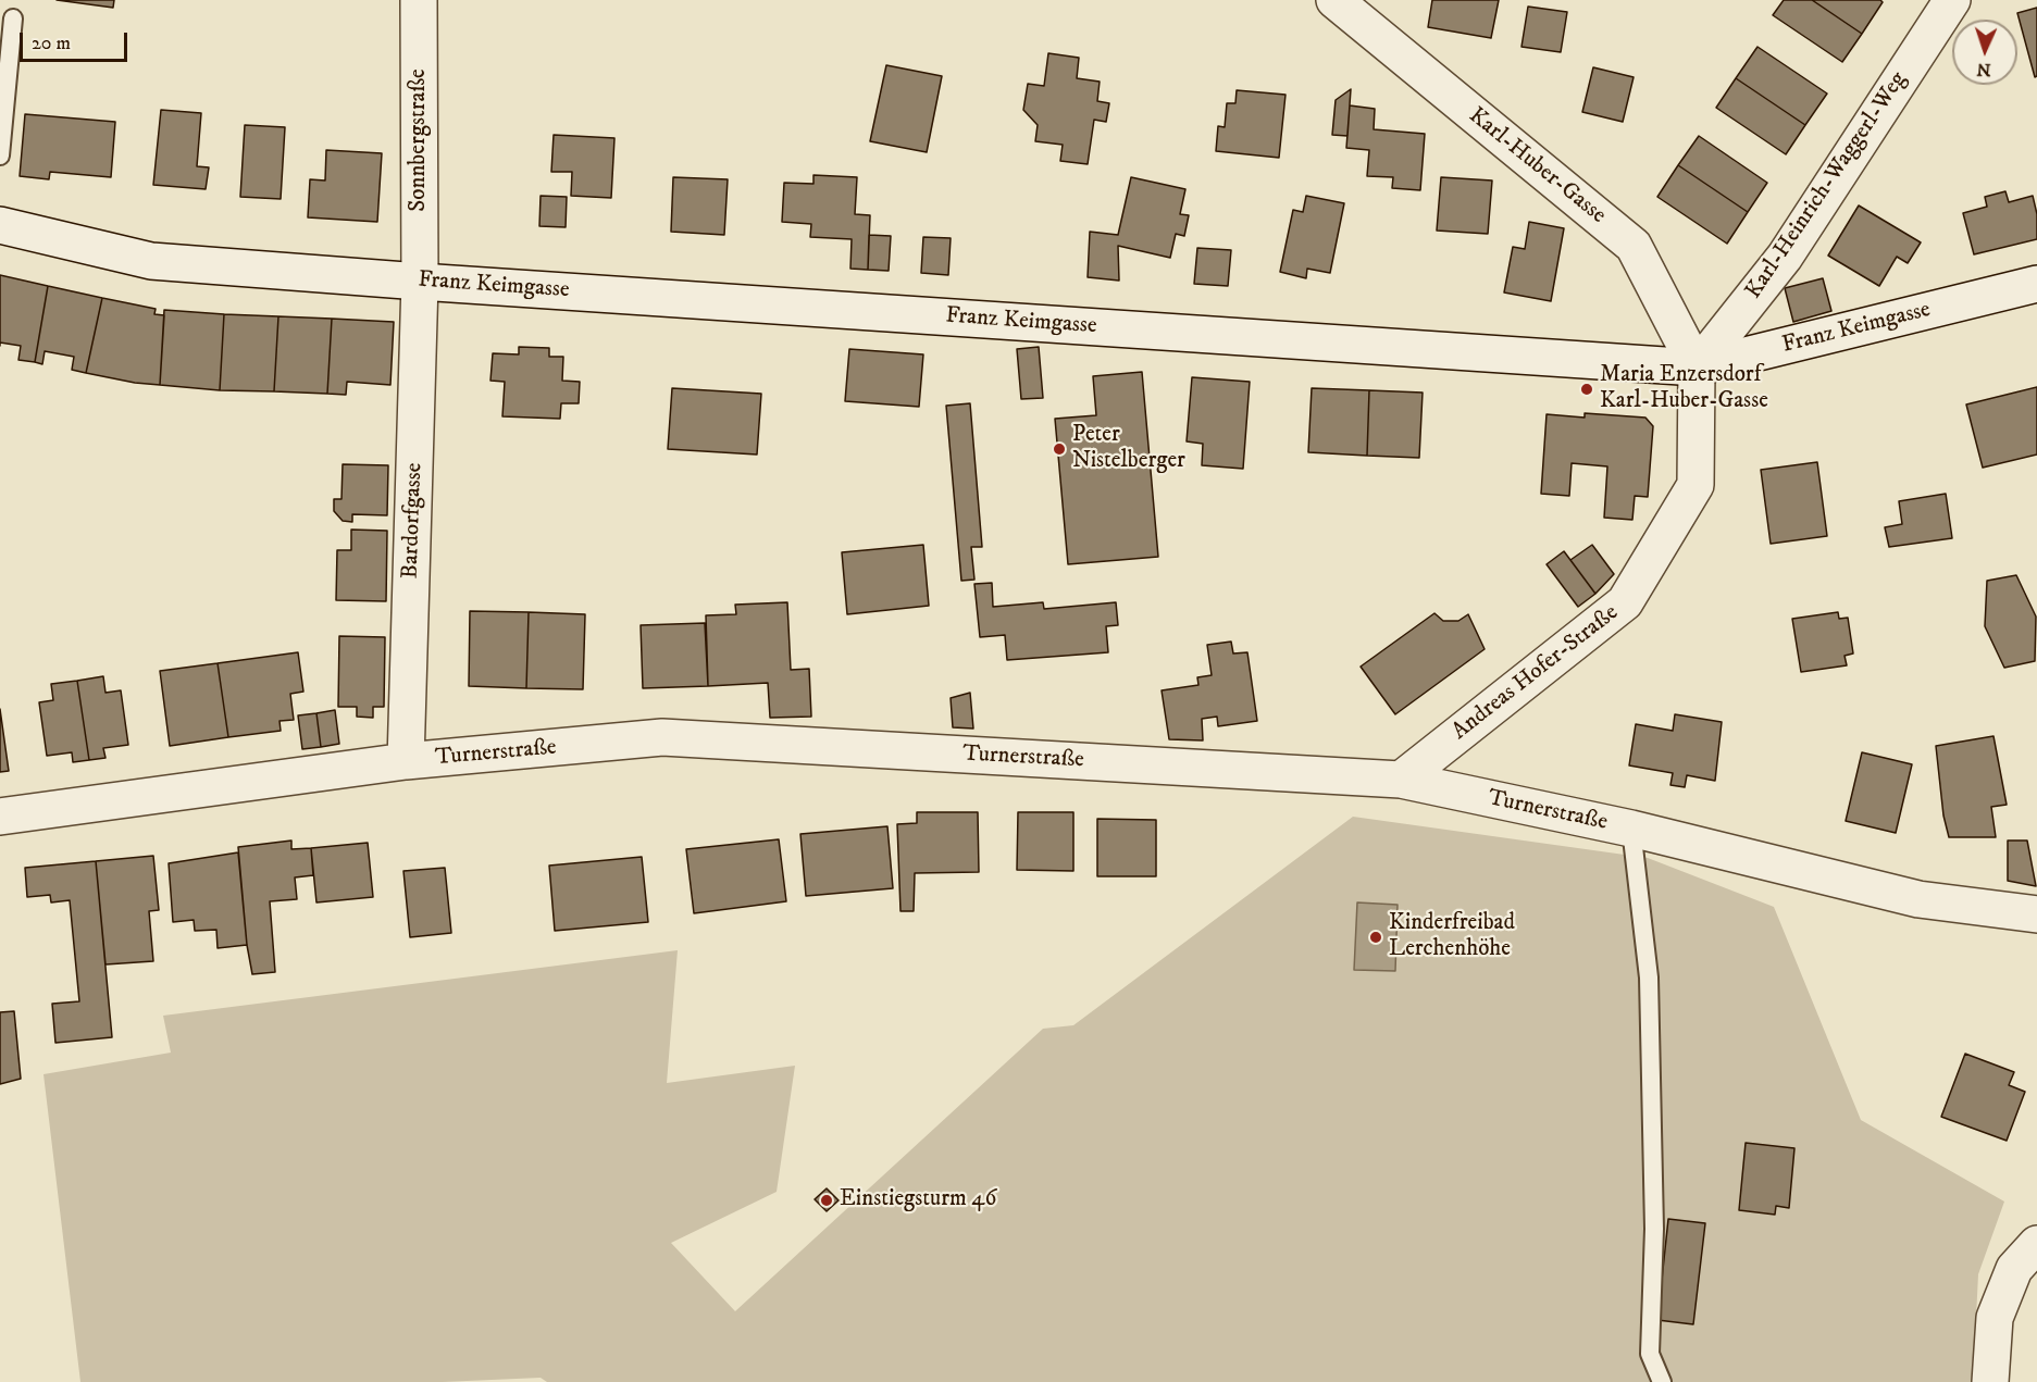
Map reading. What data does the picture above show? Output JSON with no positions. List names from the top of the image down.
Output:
{
  "streets": {
    "street": [
      "Sonnbergstraße",
      "Karl-Huber-Gasse",
      "Karl-Heinrich-Waggerl-Weg",
      "Franz Keimgasse",
      "Bardorfgasse",
      "Andreas Hofer-Straße",
      "Turnerstraße"
    ]
  },
  "crossings": [
    ["Sonnbergstraße", "Franz Keimgasse"],
    ["Sonnbergstraße", "Bardorfgasse"],
    ["Karl-Huber-Gasse", "Karl-Heinrich-Waggerl-Weg"],
    ["Karl-Huber-Gasse", "Franz Keimgasse"],
    ["Karl-Huber-Gasse", "Andreas Hofer-Straße"],
    ["Karl-Heinrich-Waggerl-Weg", "Franz Keimgasse"],
    ["Karl-Heinrich-Waggerl-Weg", "Andreas Hofer-Straße"],
    ["Franz Keimgasse", "Bardorfgasse"],
    ["Franz Keimgasse", "Andreas Hofer-Straße"],
    ["Bardorfgasse", "Turnerstraße"],
    ["Andreas Hofer-Straße", "Turnerstraße"]
  ],
  "places": [
    "Maria Enzersdorf Karl-Huber-Gasse",
    "Peter Nistelberger",
    "Kinderfreibad Lerchenhöhe",
    "Einstiegsturm 46"
  ],
  "scale_bar": "20 m",
  "north": "bottom"
}
